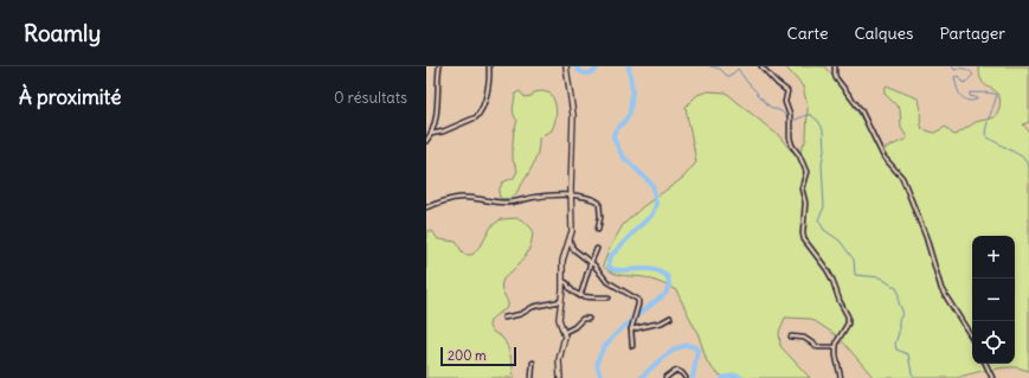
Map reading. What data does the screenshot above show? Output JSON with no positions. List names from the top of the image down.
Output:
{
  "scale_bar": "200 m",
  "page": {
    "header": "Roamly",
    "nav": ["Carte", "Calques", "Partager"],
    "heading": ["À proximité", "0 résultats"],
    "map_buttons": ["+", "−"],
    "scale": "200 m"
  }
}
